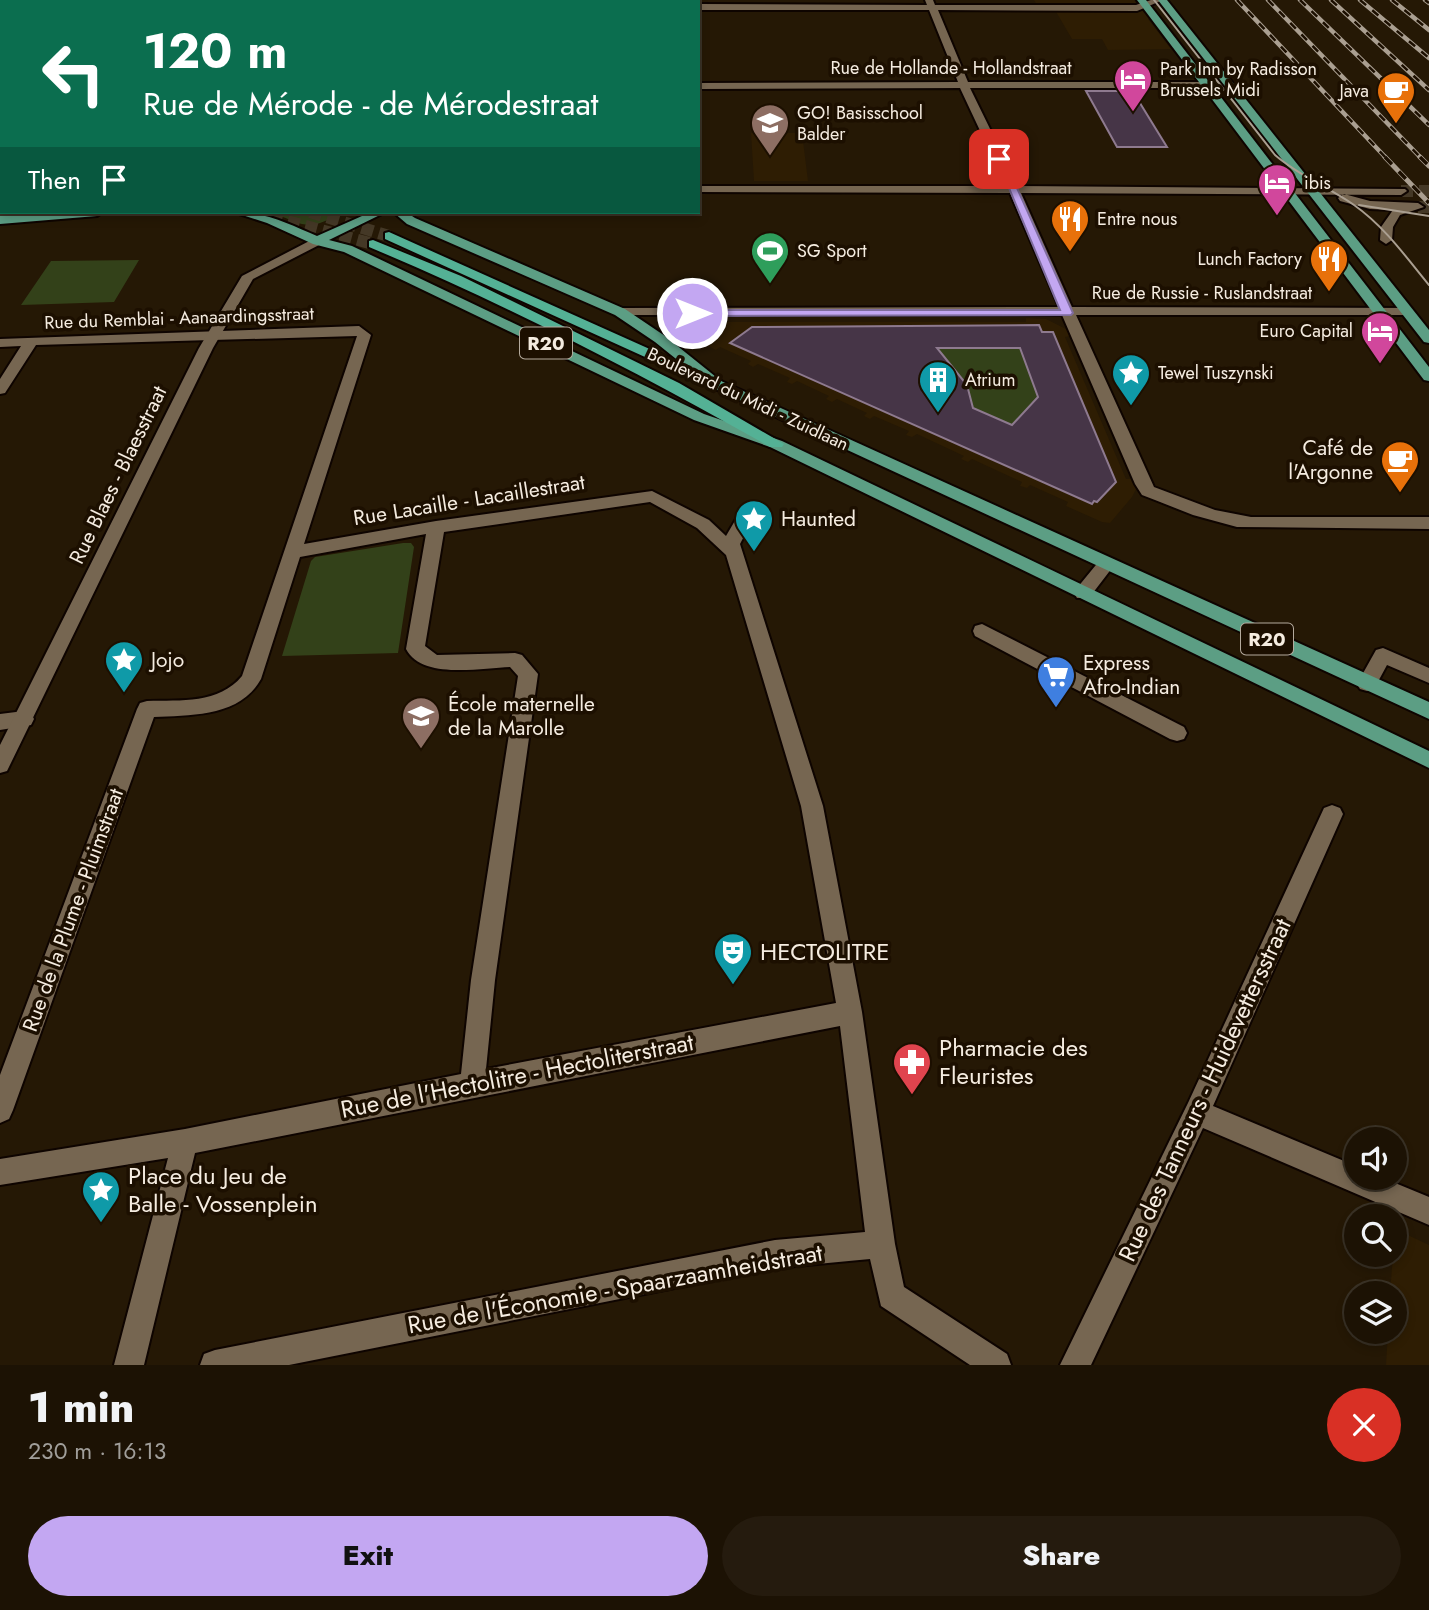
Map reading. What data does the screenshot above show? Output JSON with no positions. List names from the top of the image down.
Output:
{
  "streets": {
    "highway": ["R20", "Boulevard du Midi - Zuidlaan"],
    "street": [
      "Rue de Hollande - Hollandstraat",
      "Rue de Russie - Ruslandstraat",
      "Rue du Remblai - Aanaardingsstraat",
      "Rue Blaes - Blaesstraat",
      "Rue Lacaille - Lacaillestraat",
      "Rue de la Plume - Pluimstraat",
      "Rue de l'Hectolitre - Hectoliterstraat",
      "Rue des Tanneurs - Huidevettersstraat",
      "Rue de l'Économie - Spaarzaamheidstraat"
    ]
  },
  "crossings": [
    ["Rue du Remblai - Aanaardingsstraat", "Rue Blaes - Blaesstraat"],
    ["Rue du Remblai - Aanaardingsstraat", "Rue Lacaille - Lacaillestraat"],
    ["Rue du Remblai - Aanaardingsstraat", "Rue de la Plume - Pluimstraat"],
    ["Boulevard du Midi - Zuidlaan", "Rue Blaes - Blaesstraat"],
    ["Rue Lacaille - Lacaillestraat", "Rue de la Plume - Pluimstraat"]
  ],
  "places": {
    "hotel": ["Park Inn by Radisson Brussels Midi", "ibis", "Euro Capital"],
    "cafe": ["Java", "Café de l'Argonne"],
    "school or university": ["GO! Basisschool Balder", "École maternelle de la Marolle"],
    "restaurant": ["Entre nous", "Lunch Factory"],
    "sports": ["SG Sport"],
    "place": [
      "Tewel Tuszynski",
      "Haunted",
      "Jojo",
      "Place du Jeu de Balle - Vossenplein"
    ],
    "building": ["Atrium"],
    "supermarket": ["Express Afro-Indian"],
    "theatre": ["HECTOLITRE"],
    "pharmacy": ["Pharmacie des Fleuristes"]
  },
  "page": {
    "turn": ["120 m", "Rue de Mérode - de Mérodestraat"],
    "then": "Then",
    "heading": ["1 min", "230 m · 16:13"],
    "buttons": ["Exit", "Share"]
  }
}
